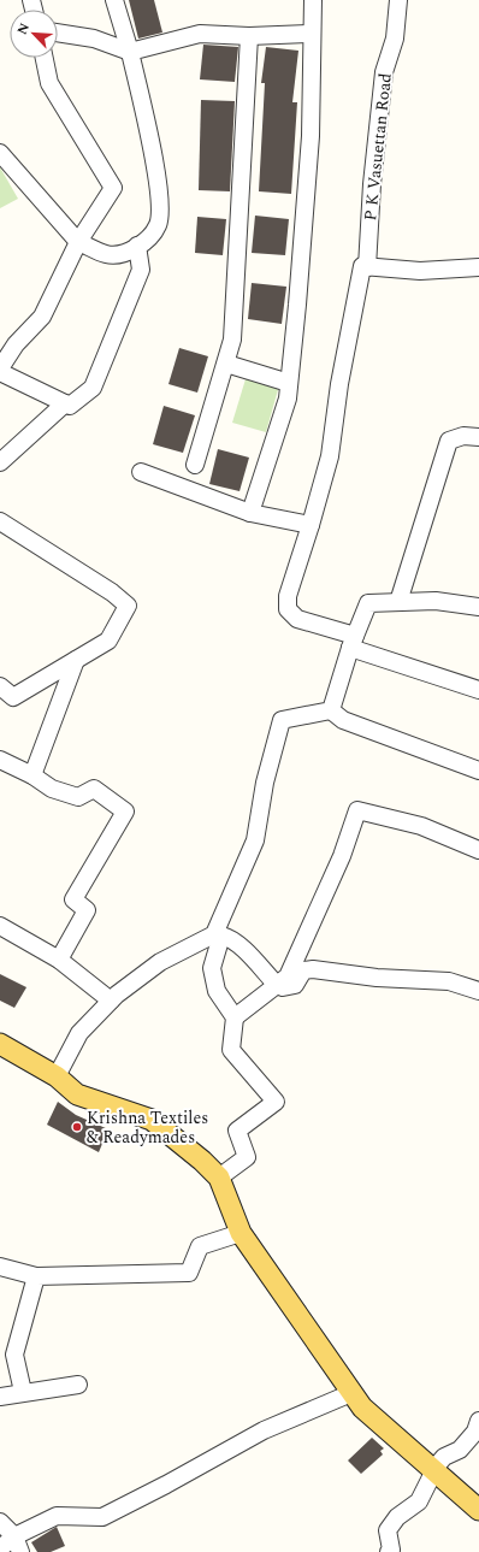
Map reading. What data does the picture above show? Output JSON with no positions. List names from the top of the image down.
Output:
{
  "streets": {
    "street": ["P K Vasuettan Road"]
  },
  "places": ["Krishna Textiles & Readymades"],
  "north": "top left"
}
